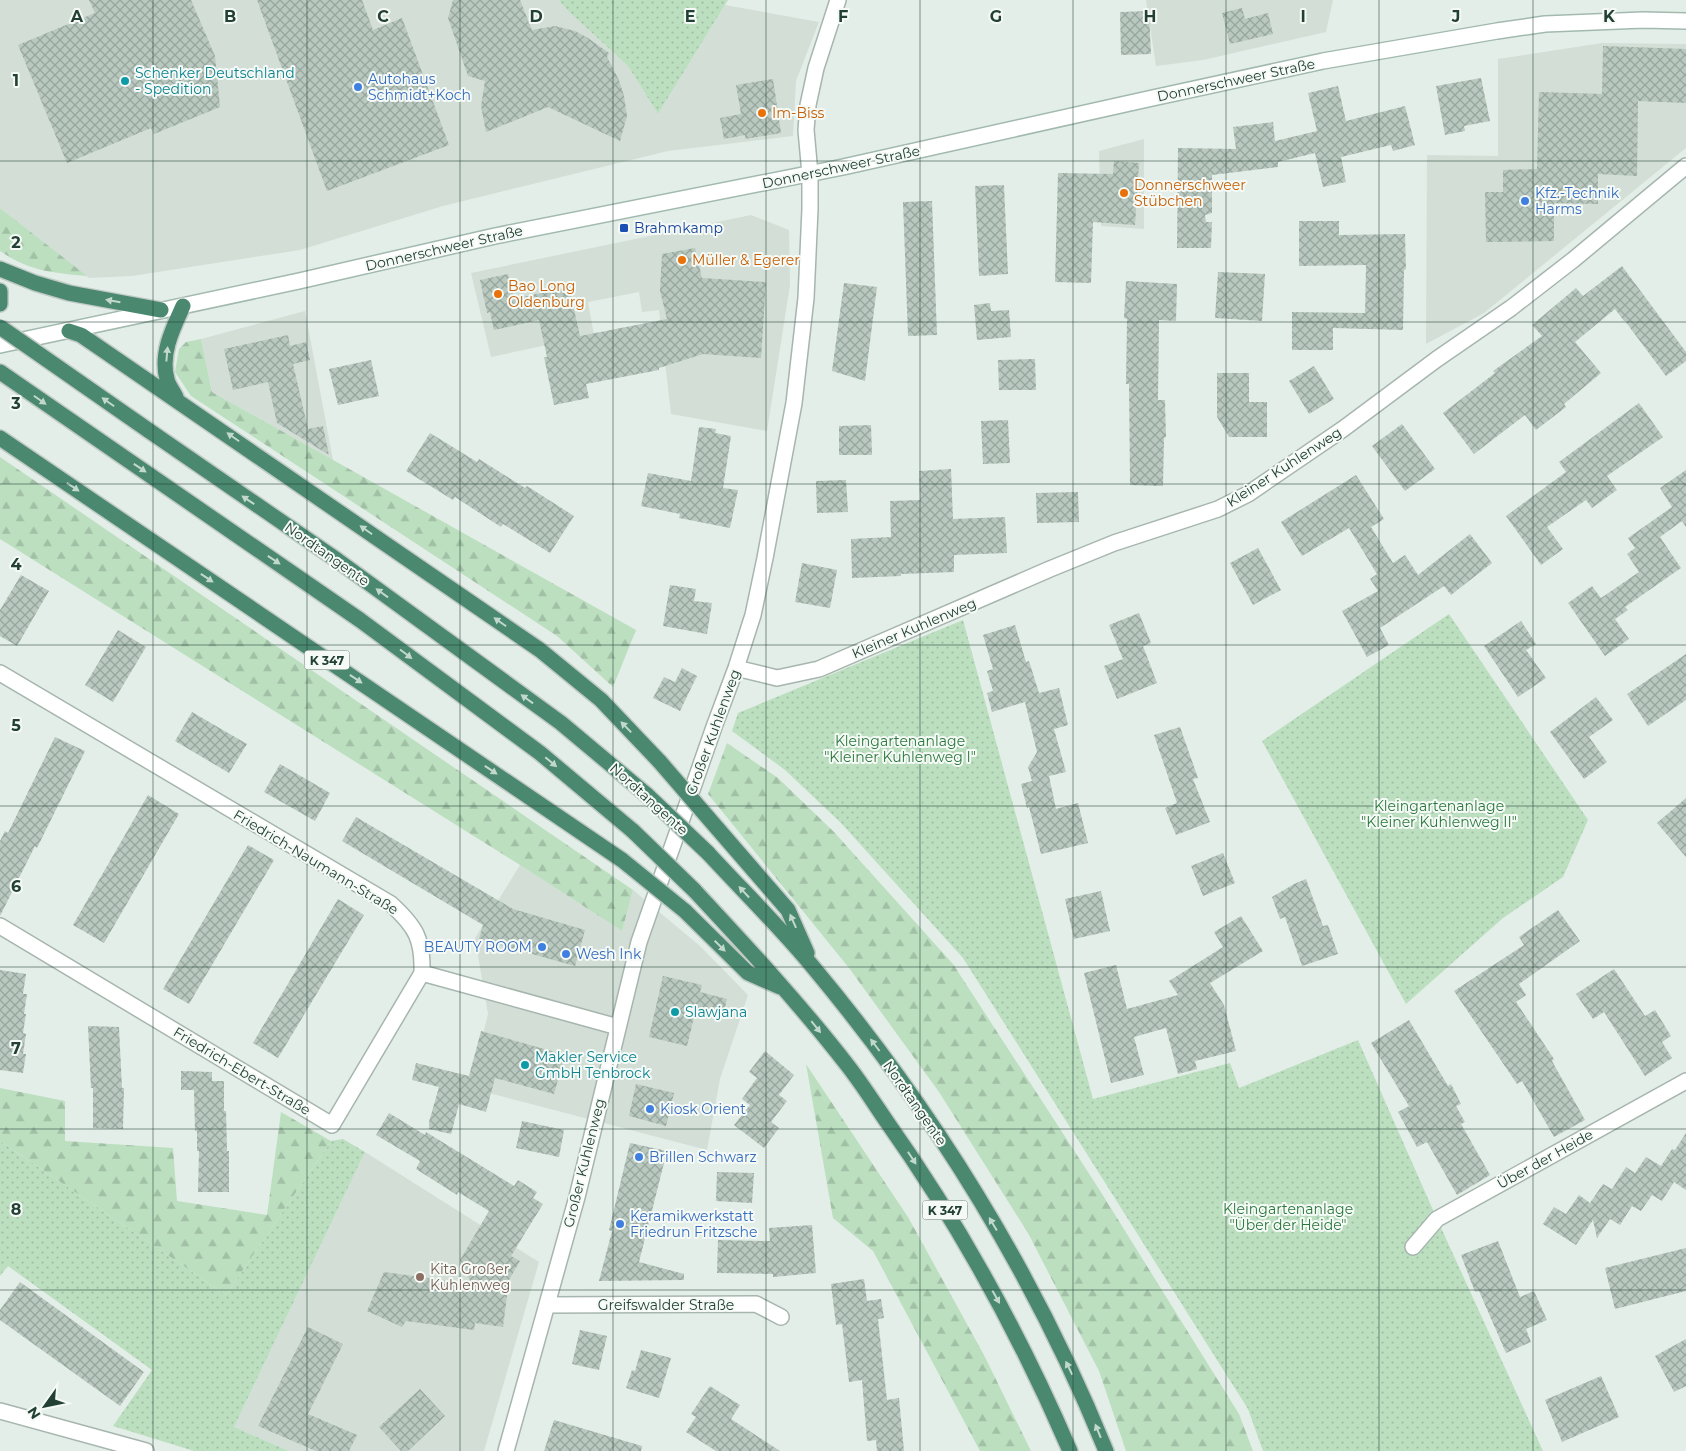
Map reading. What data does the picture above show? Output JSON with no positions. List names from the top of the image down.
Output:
{
  "streets": {
    "highway": ["Nordtangente", "K 347"],
    "street": [
      "Donnerschweer Straße",
      "Kleiner Kuhlenweg",
      "Großer Kuhlenweg",
      "Friedrich-Naumann-Straße",
      "Friedrich-Ebert-Straße",
      "Über der Heide",
      "Greifswalder Straße"
    ]
  },
  "crossings": [
    ["Donnerschweer Straße", "K 347"],
    ["Donnerschweer Straße", "Großer Kuhlenweg"],
    ["Kleiner Kuhlenweg", "Großer Kuhlenweg"],
    ["Nordtangente", "K 347"],
    ["Großer Kuhlenweg", "Greifswalder Straße"],
    ["Friedrich-Naumann-Straße", "Friedrich-Ebert-Straße"]
  ],
  "parks": ["Kleingartenanlage \"Kleiner Kuhlenweg I\"", "Kleingartenanlage \"Kleiner Kuhlenweg II\"", "Kleingartenanlage \"Über der Heide\""],
  "places": {
    "other": [
      "Schenker Deutschland - Spedition",
      "Autohaus Schmidt+Koch",
      "Im-Biss",
      "Donnerschweer Stübchen",
      "Kfz.-Technik Harms",
      "Müller & Egerer",
      "Bao Long Oldenburg",
      "BEAUTY ROOM",
      "Wesh Ink",
      "Slawjana",
      "Makler Service GmbH Tenbrock",
      "Kiosk Orient",
      "Brillen Schwarz",
      "Keramikwerkstatt Friedrun Fritzsche",
      "Kita Großer Kuhlenweg"
    ],
    "transit": ["Brahmkamp"]
  },
  "north": "bottom left",
  "grid": {
    "columns": [
      "A",
      "B",
      "C",
      "D",
      "E",
      "F",
      "G",
      "H",
      "I",
      "J",
      "K"
    ],
    "rows": [
      "1",
      "2",
      "3",
      "4",
      "5",
      "6",
      "7",
      "8"
    ]
  }
}
